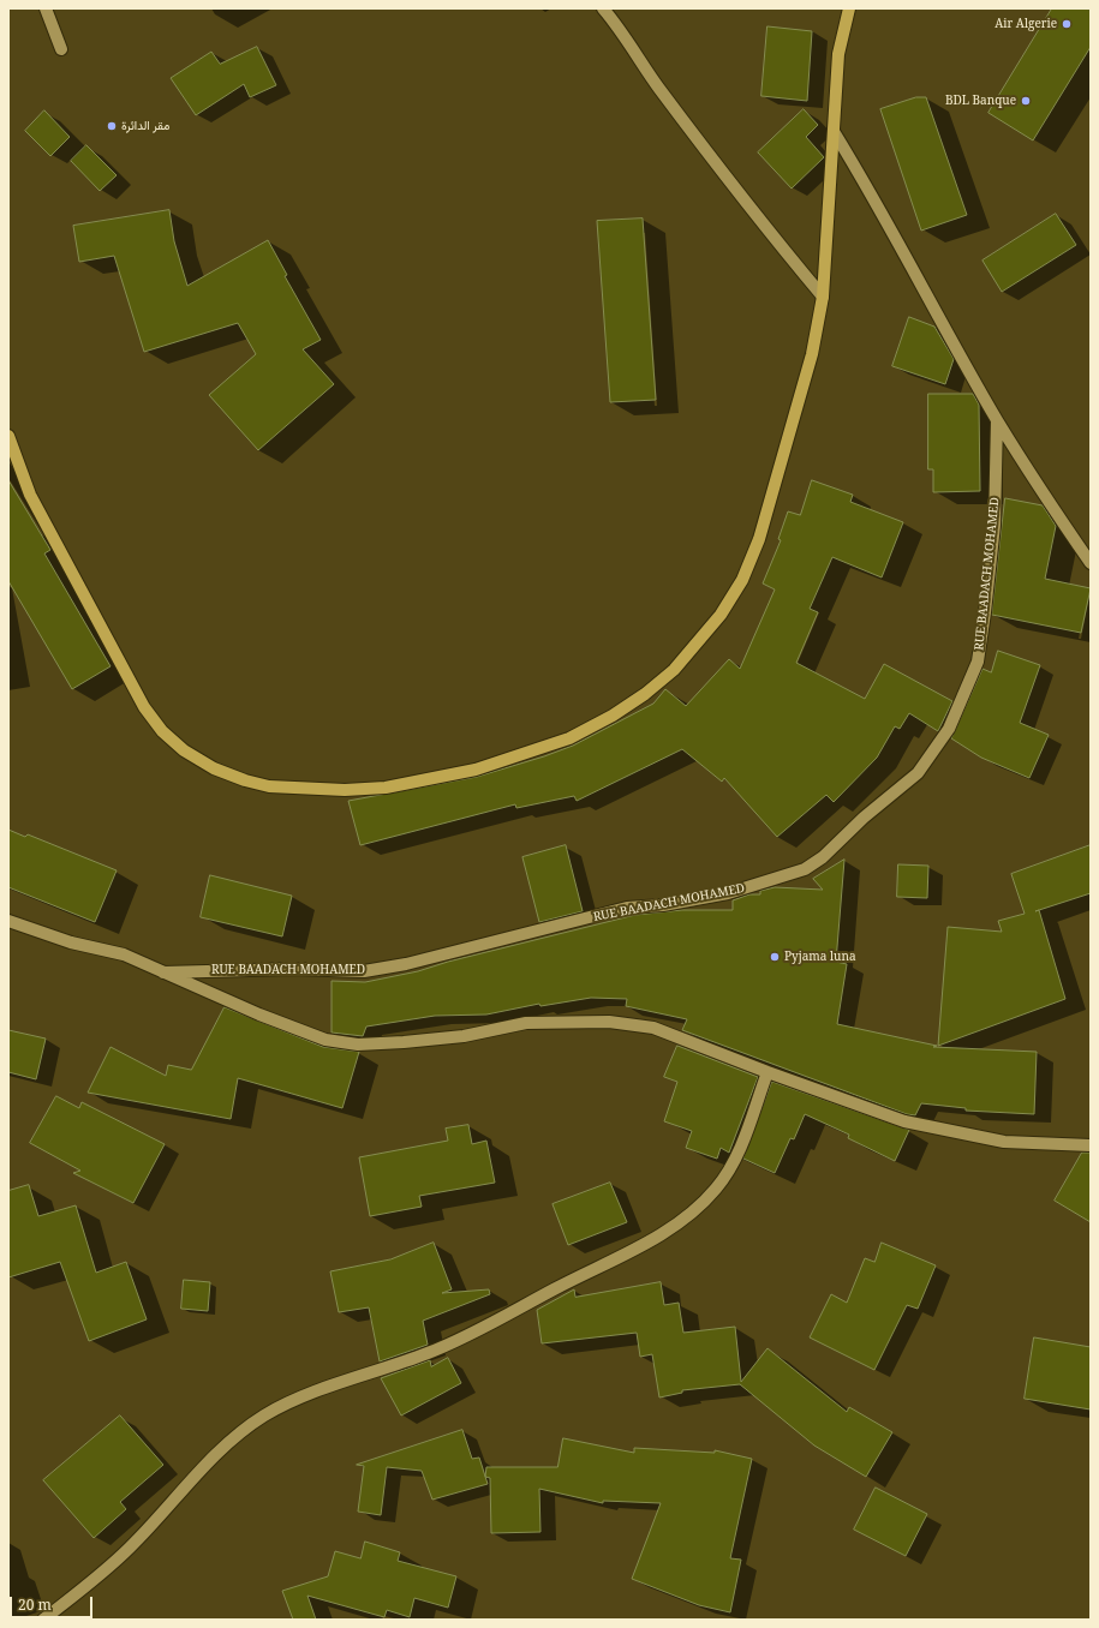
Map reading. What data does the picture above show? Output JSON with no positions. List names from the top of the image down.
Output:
{
  "streets": {
    "street": ["RUE BAADACH MOHAMED"]
  },
  "places": [
    "Air Algerie",
    "BDL Banque",
    "مقر الدائرة",
    "Pyjama luna"
  ],
  "scale_bar": "20 m"
}
